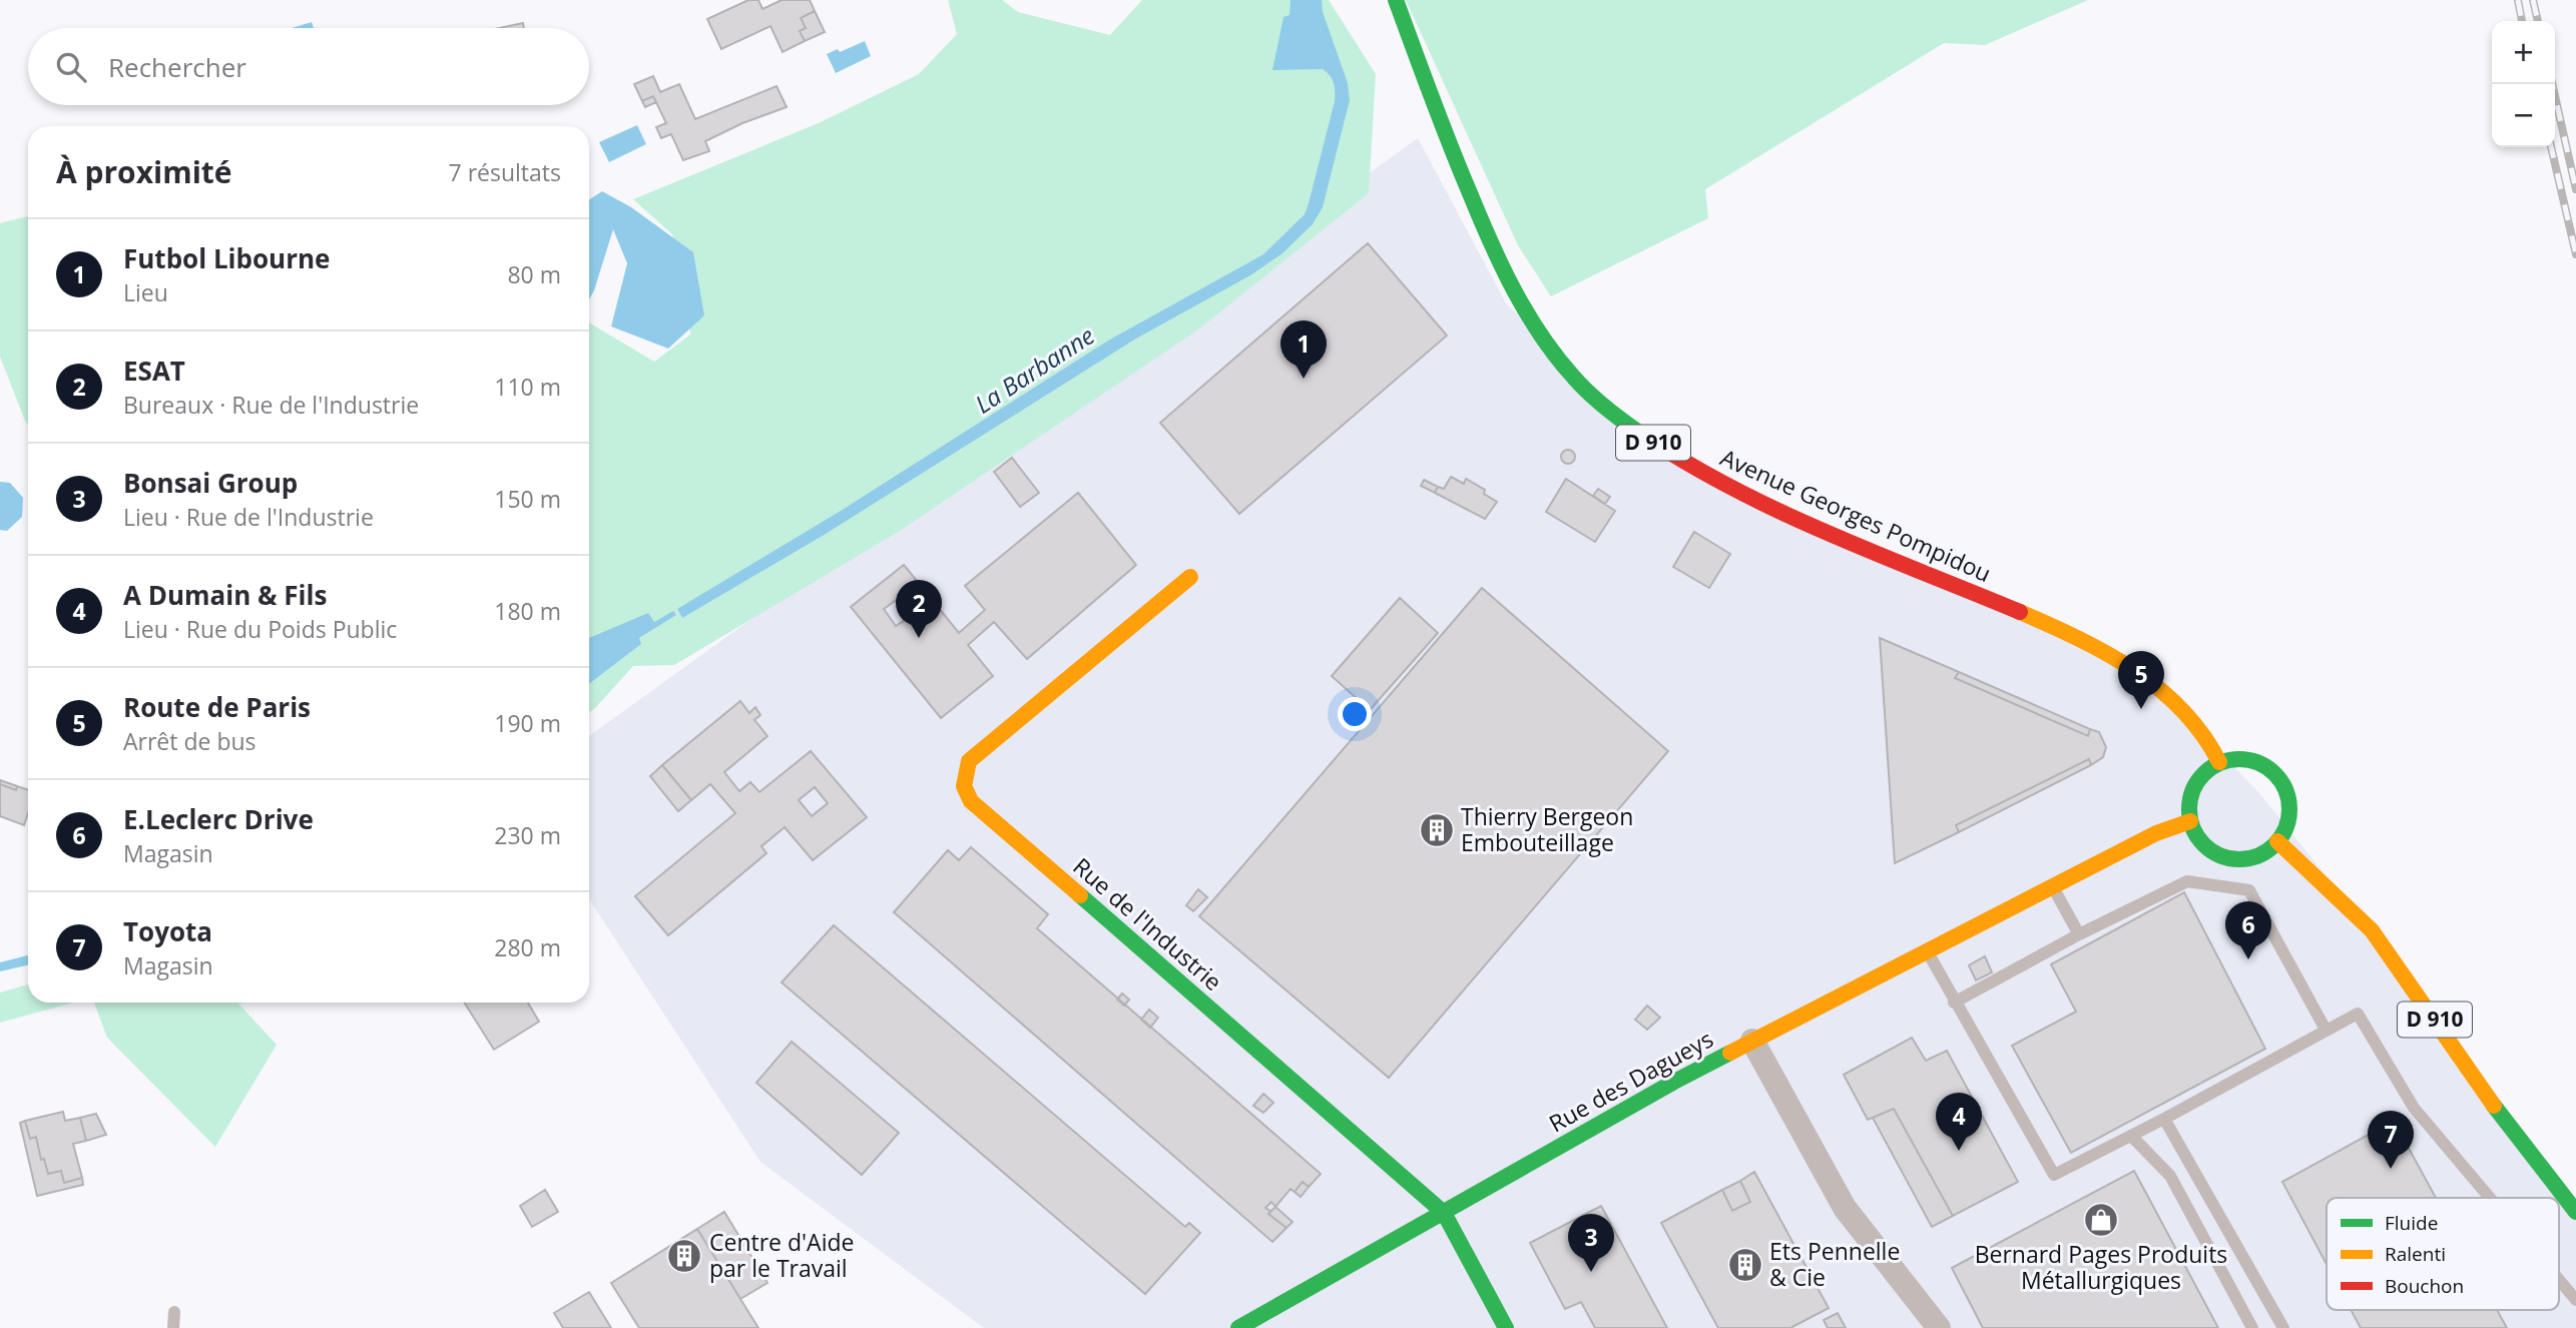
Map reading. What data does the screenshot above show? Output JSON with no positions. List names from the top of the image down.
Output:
{
  "streets": {
    "street": [
      "D 910",
      "Avenue Georges Pompidou",
      "Rue de l'Industrie",
      "Rue des Dagueys"
    ]
  },
  "crossings": [
    ["D 910", "Avenue Georges Pompidou"],
    ["D 910", "Rue des Dagueys"],
    ["Avenue Georges Pompidou", "Rue des Dagueys"],
    ["Rue de l'Industrie", "Rue des Dagueys"]
  ],
  "water": ["La Barbanne"],
  "places": {
    "building": ["Thierry Bergeon Embouteillage", "Centre d'Aide par le Travail", "Ets Pennelle & Cie"],
    "shop": ["Bernard Pages Produits Métallurgiques"]
  },
  "legend": ["Fluide", "Ralenti", "Bouchon"],
  "page": {
    "map_buttons": ["+", "−"],
    "search": "Rechercher",
    "heading": ["À proximité", "7 résultats"],
    "list": [
      {
        "mark": "1",
        "name": "Futbol Libourne",
        "note": "Lieu",
        "value": "80 m"
      },
      {
        "mark": "2",
        "name": "ESAT",
        "note": "Bureaux · Rue de l'Industrie",
        "value": "110 m"
      },
      {
        "mark": "3",
        "name": "Bonsai Group",
        "note": "Lieu · Rue de l'Industrie",
        "value": "150 m"
      },
      {
        "mark": "4",
        "name": "A Dumain & Fils",
        "note": "Lieu · Rue du Poids Public",
        "value": "180 m"
      },
      {
        "mark": "5",
        "name": "Route de Paris",
        "note": "Arrêt de bus",
        "value": "190 m"
      },
      {
        "mark": "6",
        "name": "E.Leclerc Drive",
        "note": "Magasin",
        "value": "230 m"
      },
      {
        "mark": "7",
        "name": "Toyota",
        "note": "Magasin",
        "value": "280 m"
      }
    ],
    "pins": [
      "1",
      "2",
      "5",
      "6",
      "4",
      "7",
      "3"
    ]
  }
}
